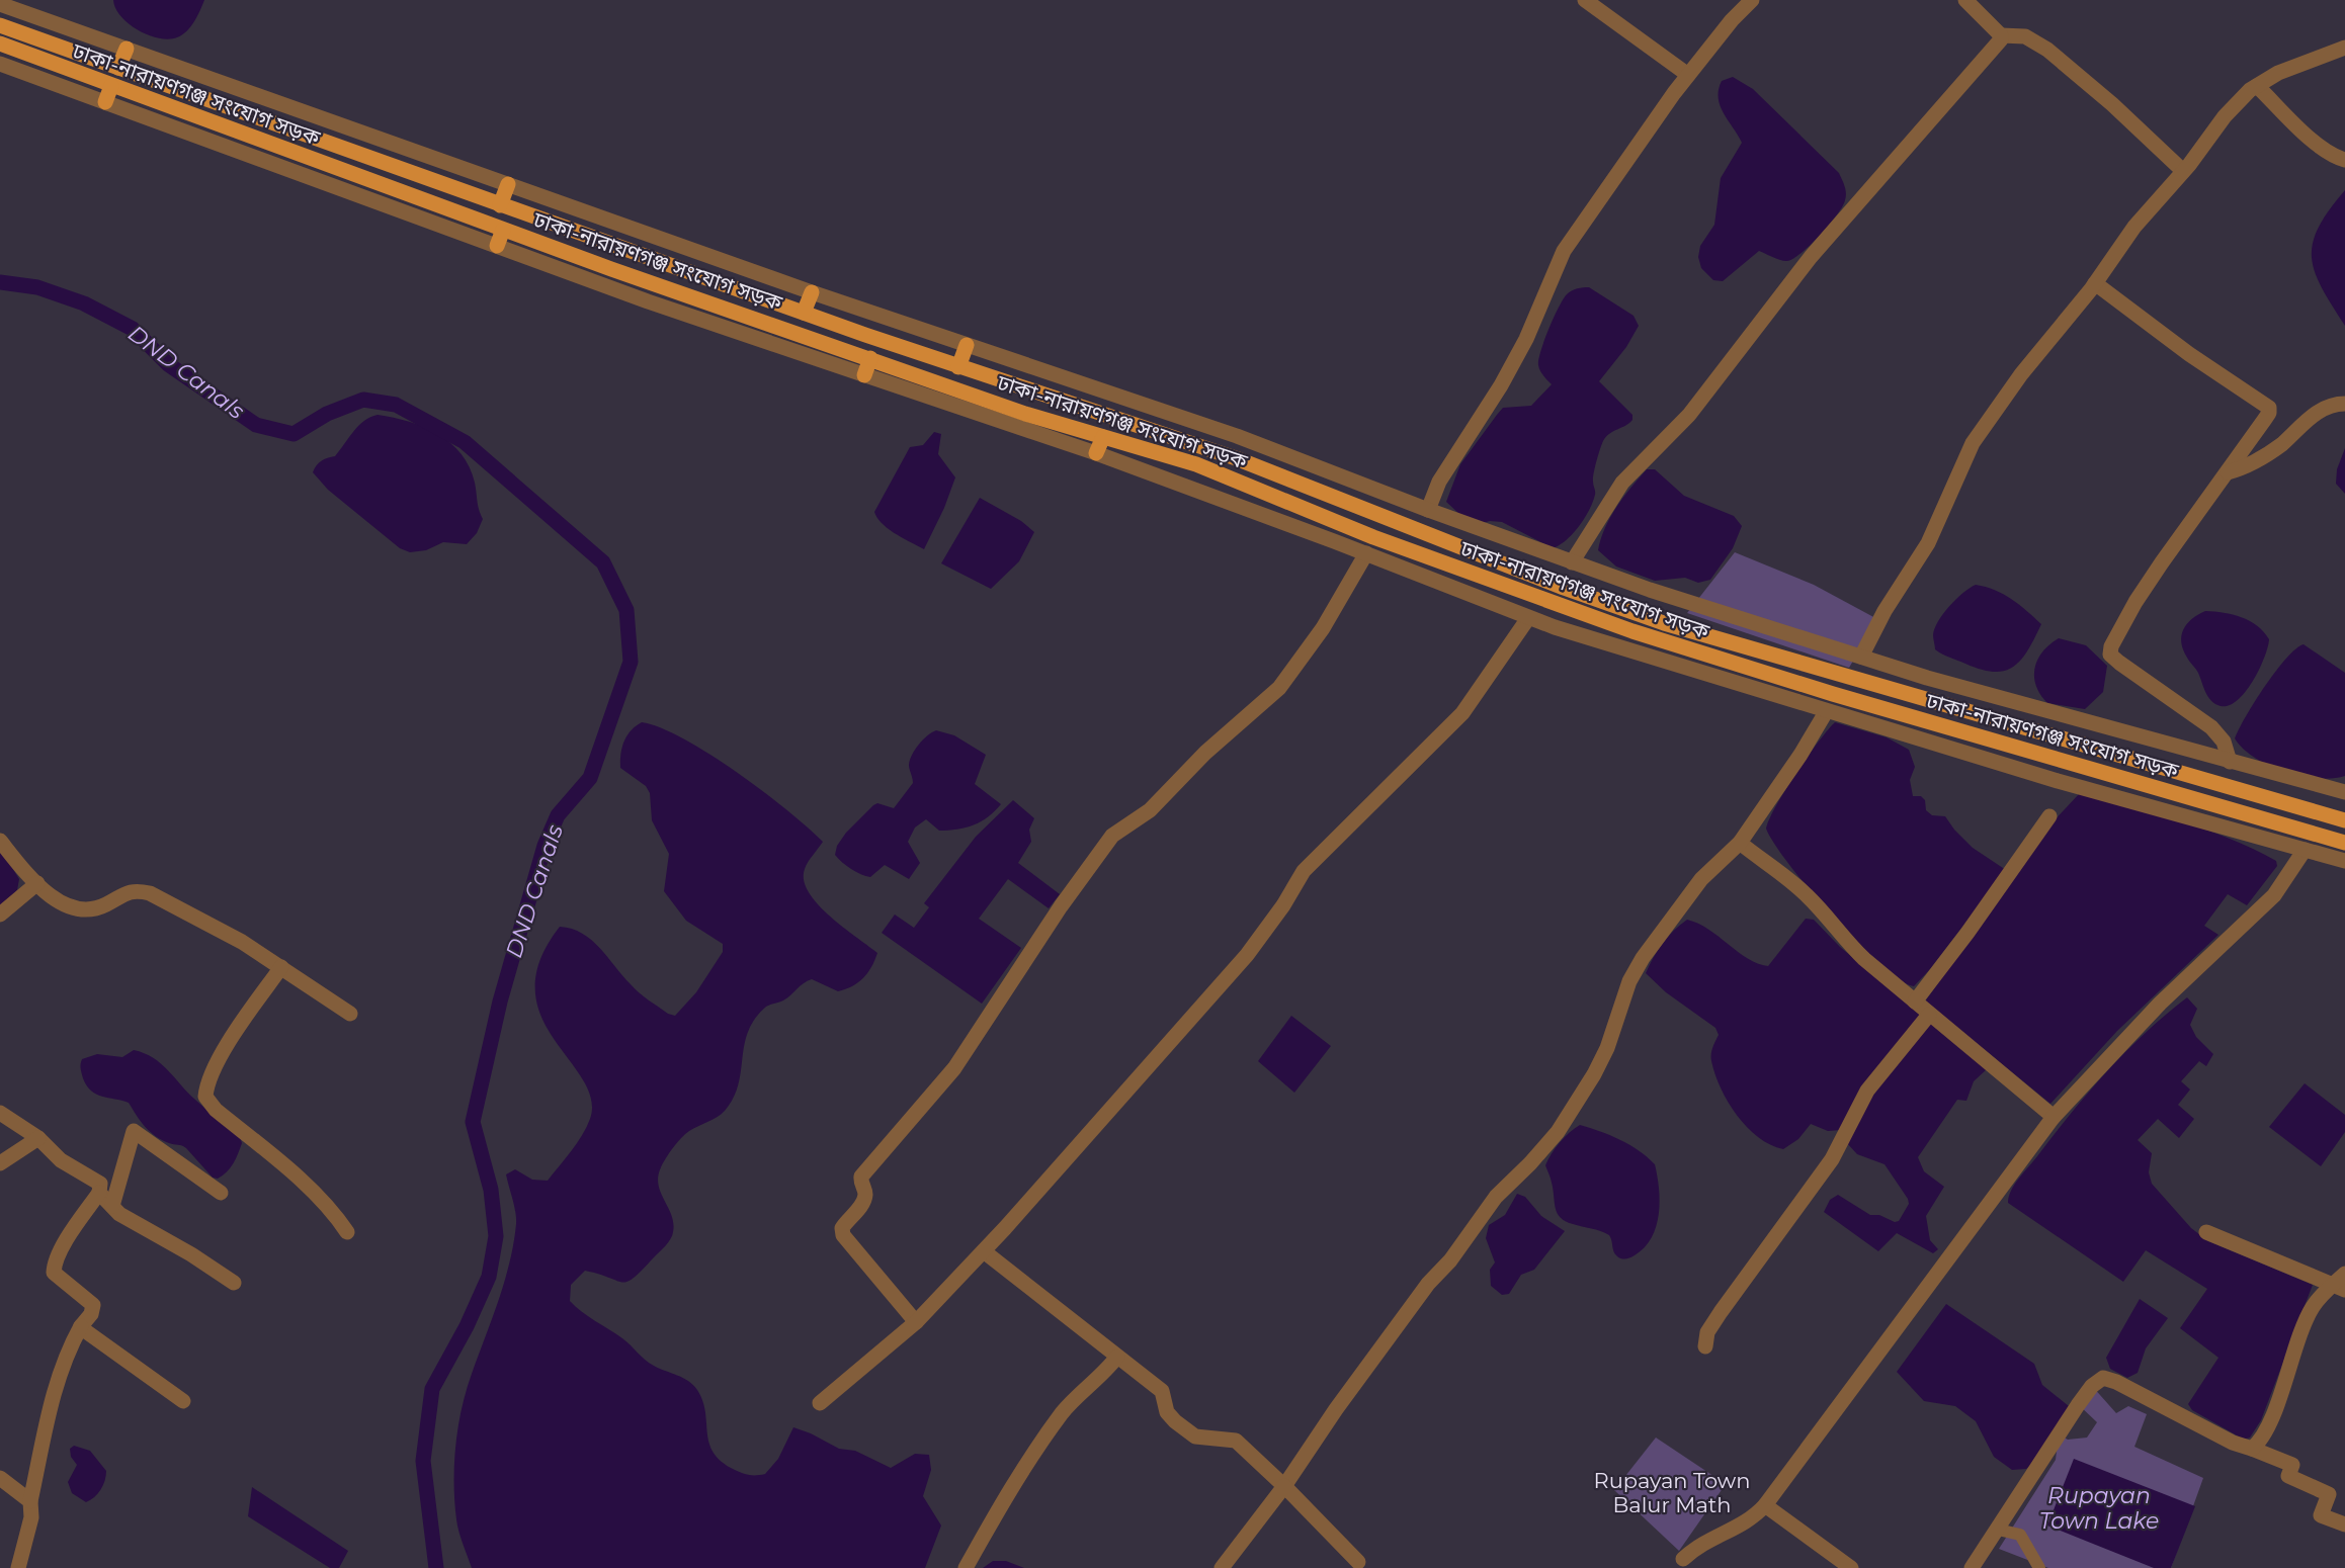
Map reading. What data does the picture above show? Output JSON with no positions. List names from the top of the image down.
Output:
{
  "streets": {
    "main road": ["ঢাকা-নারায়ণগঞ্জ সংযোগ সড়ক"]
  },
  "water": ["DND Canals", "Rupayan Town Lake"],
  "parks": ["Rupayan Town Balur Math"]
}
